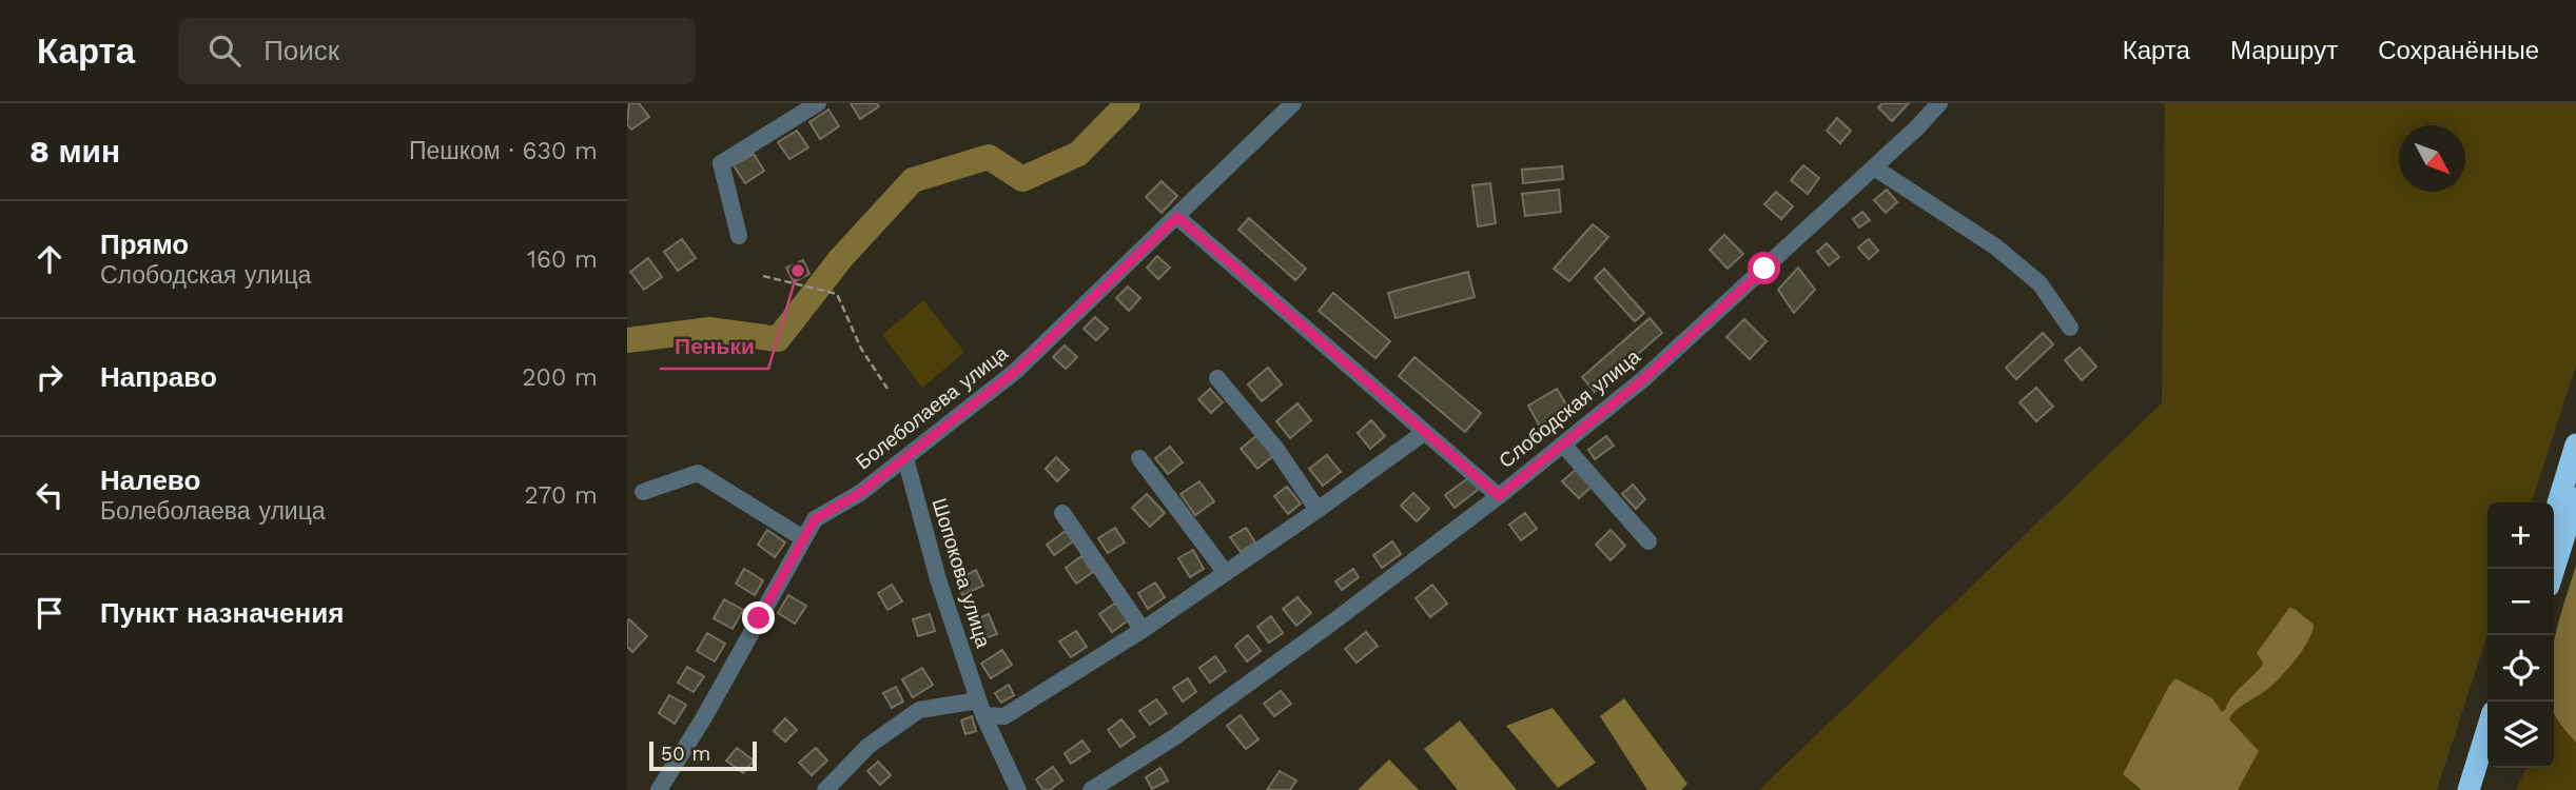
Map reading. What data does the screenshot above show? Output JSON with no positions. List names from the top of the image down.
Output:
{
  "streets": {
    "street": ["Болеболаева улица", "Слободская улица", "Шопокова улица"]
  },
  "crossings": [
    ["Болеболаева улица", "Шопокова улица"]
  ],
  "places": ["Пеньки"],
  "scale_bar": "50 m",
  "north": "bottom right",
  "page": {
    "header": "Карта",
    "search": "Поиск",
    "nav": ["Карта", "Маршрут", "Сохранённые"],
    "heading": ["8 мин", "Пешком · 630 m"],
    "list": [
      ["Прямо", "Слободская улица", "160 m"],
      ["Направо", "200 m"],
      ["Налево", "Болеболаева улица", "270 m"],
      "Пункт назначения"
    ],
    "map_buttons": ["+", "−"],
    "scale": "50 m"
  }
}
